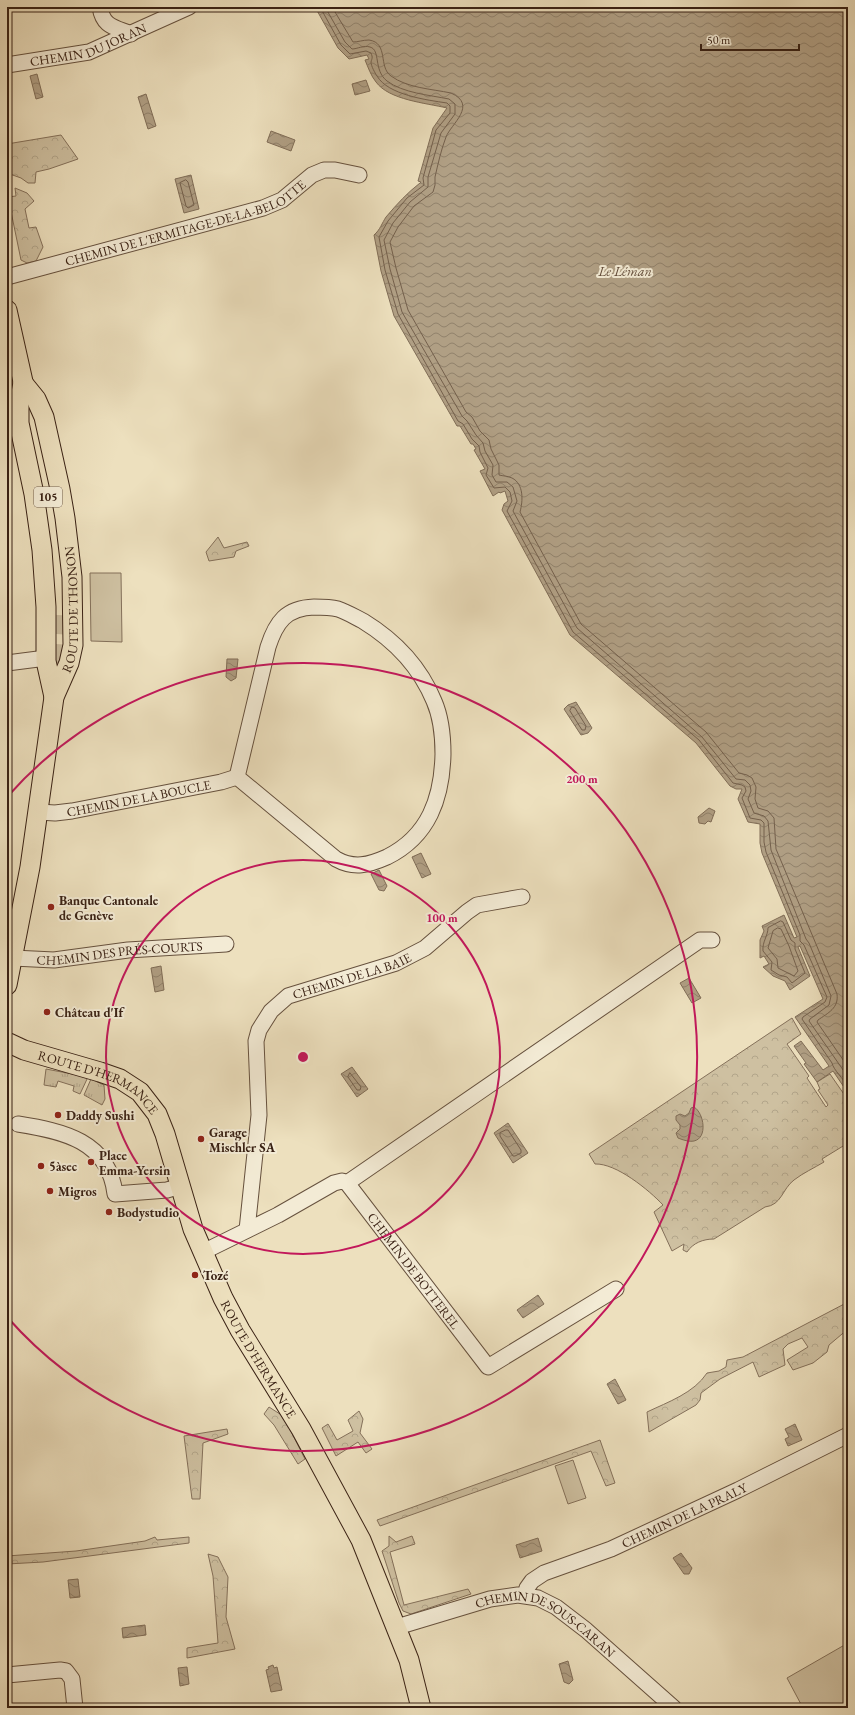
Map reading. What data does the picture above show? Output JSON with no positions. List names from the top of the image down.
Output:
{
  "streets": {
    "main road": ["105", "ROUTE DE THONON", "ROUTE D'HERMANCE"],
    "street": [
      "CHEMIN DU JORAN",
      "CHEMIN DE L'ERMITAGE-DE-LA-BELOTTE",
      "CHEMIN DE LA BOUCLE",
      "CHEMIN DES PRÉS-COURTS",
      "CHEMIN DE LA BAIE",
      "CHEMIN DE BOTTEREL",
      "CHEMIN DE LA PRALY",
      "CHEMIN DE SOUS-CARAN"
    ]
  },
  "crossings": [
    ["105", "ROUTE DE THONON"],
    ["ROUTE DE THONON", "CHEMIN DE LA BOUCLE"],
    ["ROUTE DE THONON", "CHEMIN DES PRÉS-COURTS"],
    ["ROUTE D'HERMANCE", "CHEMIN DE SOUS-CARAN"],
    ["CHEMIN DE LA PRALY", "CHEMIN DE SOUS-CARAN"]
  ],
  "water": ["Le Léman"],
  "places": [
    "Banque Cantonale de Genève",
    "Château d'If",
    "Daddy Sushi",
    "Garage Mischler SA",
    "Place Emma-Yersin",
    "5àsec",
    "Migros",
    "Bodystudio",
    "Tozé"
  ],
  "scale_bar": "50 m",
  "rings": ["200 m", "100 m"]
}
